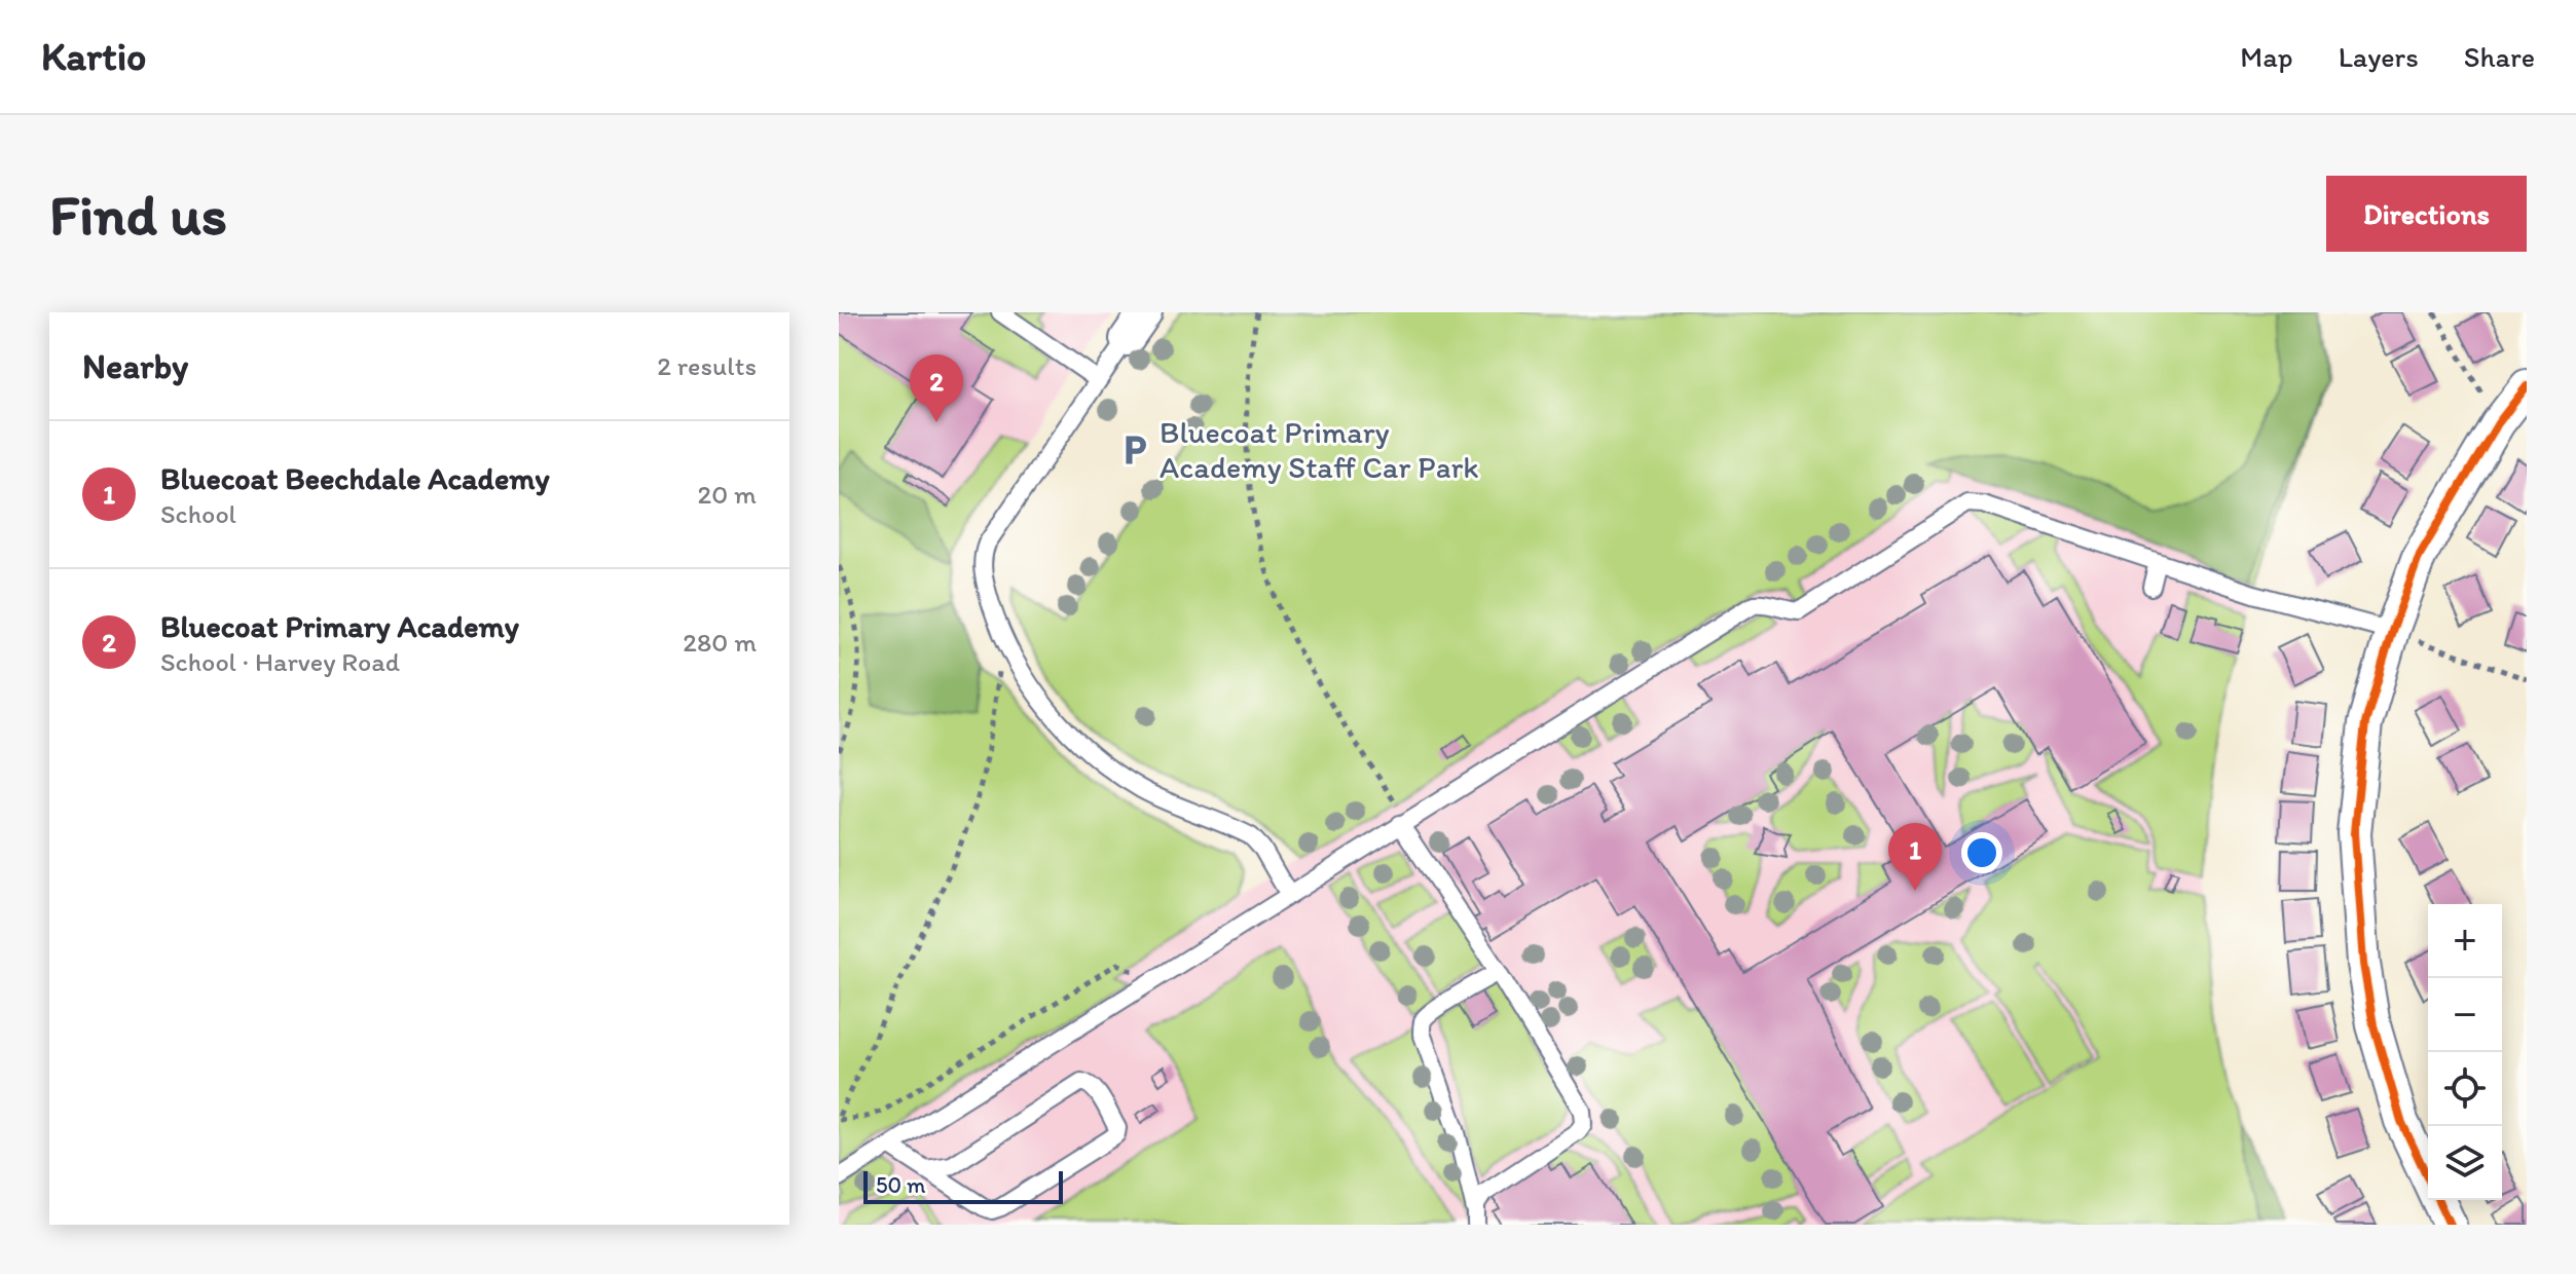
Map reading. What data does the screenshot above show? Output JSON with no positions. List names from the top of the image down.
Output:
{
  "places": {
    "parking": ["Bluecoat Primary Academy Staff Car Park"]
  },
  "scale_bar": "50 m",
  "page": {
    "header": "Kartio",
    "nav": ["Map", "Layers", "Share"],
    "buttons": "Directions",
    "title": "Find us",
    "heading": ["Nearby", "2 results"],
    "pins": ["2", "1"],
    "list": [
      {
        "mark": "1",
        "name": "Bluecoat Beechdale Academy",
        "note": "School",
        "value": "20 m"
      },
      {
        "mark": "2",
        "name": "Bluecoat Primary Academy",
        "note": "School · Harvey Road",
        "value": "280 m"
      }
    ],
    "map_buttons": ["+", "−"],
    "scale": "50 m"
  }
}
